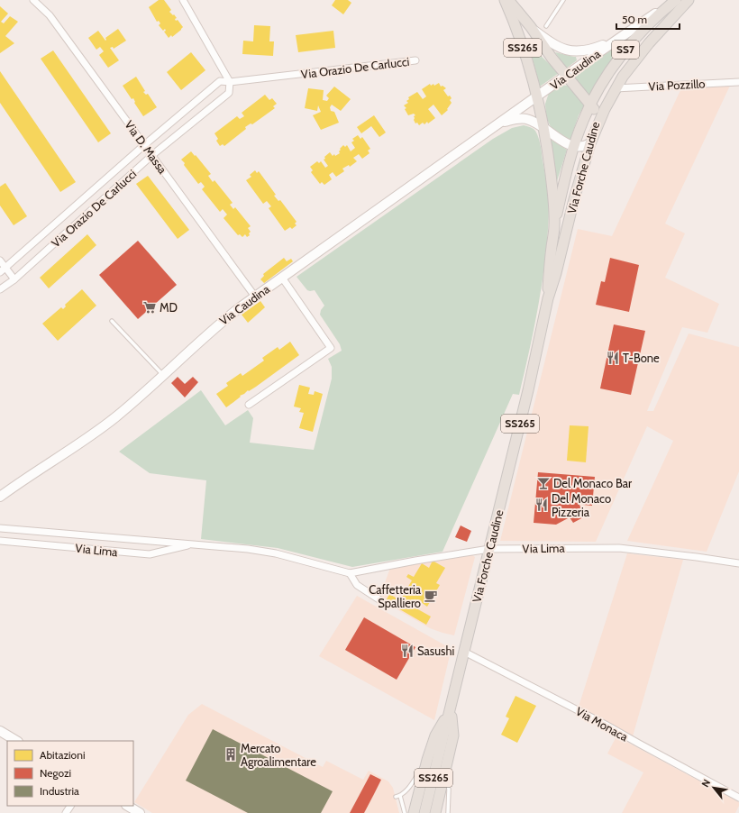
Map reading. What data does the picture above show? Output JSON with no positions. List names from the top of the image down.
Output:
{
  "streets": {
    "main road": [
      "SS265",
      "SS7",
      "Via Caudina",
      "Via Forche Caudine"
    ],
    "street": [
      "Via Orazio De Carlucci",
      "Via Pozzillo",
      "Via D. Massa",
      "Via Lima",
      "Via Monaca"
    ]
  },
  "crossings": [
    ["SS7", "Via Caudina"],
    ["SS7", "Via Pozzillo"],
    ["SS7", "Via Forche Caudine"],
    ["Via Orazio De Carlucci", "Via D. Massa"],
    ["Via Caudina", "Via D. Massa"],
    ["Via Caudina", "Via Forche Caudine"],
    ["Via Forche Caudine", "Via Lima"],
    ["Via Forche Caudine", "Via Monaca"]
  ],
  "places": {
    "supermarket": ["MD"],
    "restaurant": ["T-Bone", "Del Monaco Pizzeria", "Sasushi"],
    "bar": ["Del Monaco Bar"],
    "cafe": ["Caffetteria Spalliero"],
    "building": ["Mercato Agroalimentare"]
  },
  "legend": ["Abitazioni", "Negozi", "Industria"],
  "scale_bar": "50 m",
  "north": "top left"
}
